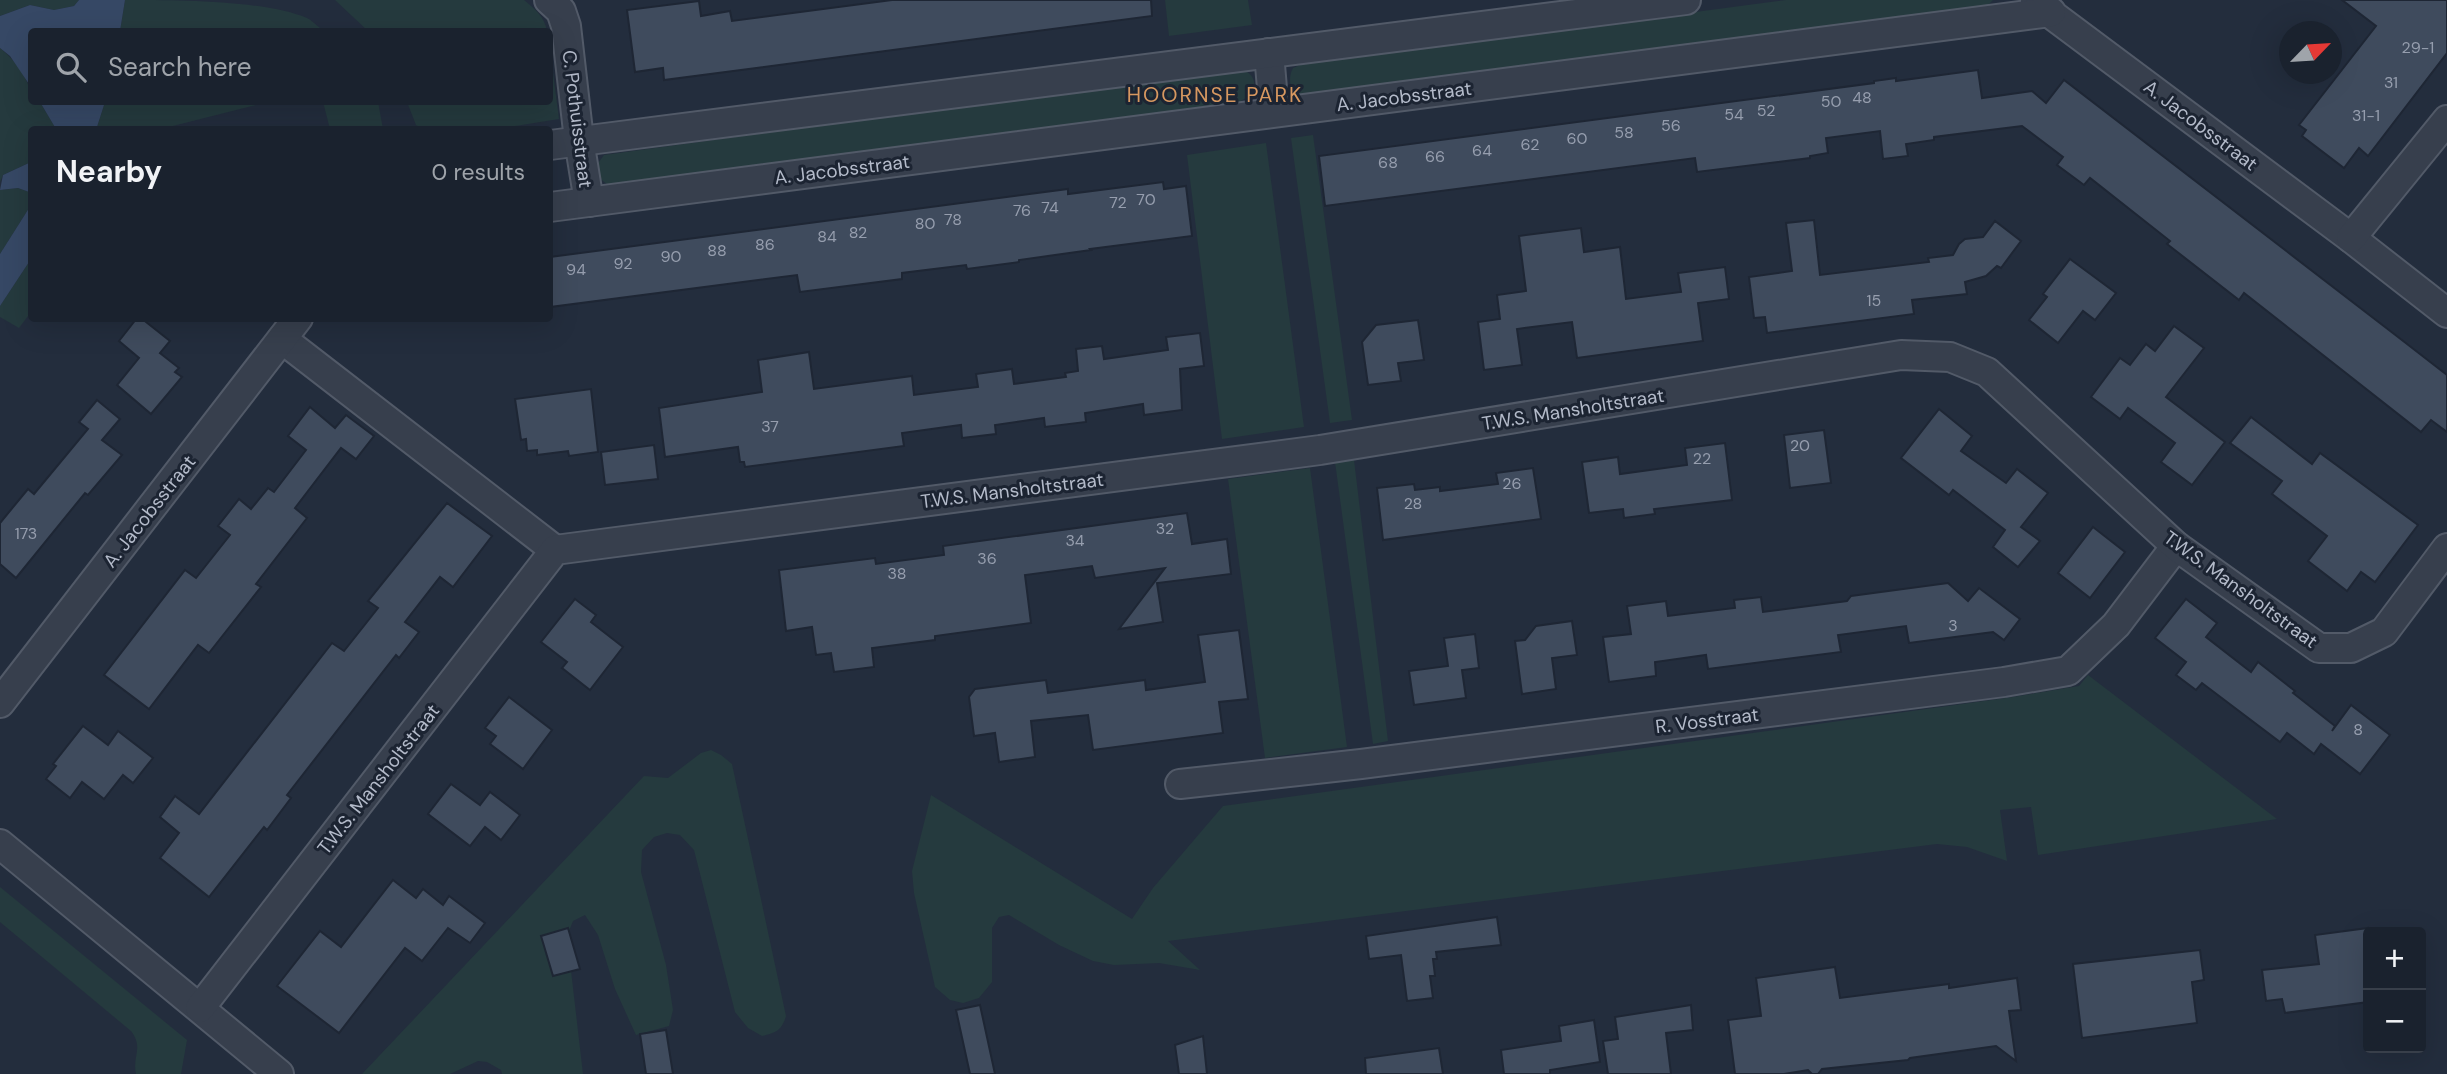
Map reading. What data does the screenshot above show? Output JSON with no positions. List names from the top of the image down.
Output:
{
  "streets": {
    "street": [
      "A. Jacobsstraat",
      "C. Pothuisstraat",
      "T.W.S. Mansholtstraat",
      "R. Vosstraat"
    ]
  },
  "crossings": [
    ["A. Jacobsstraat", "C. Pothuisstraat"],
    ["T.W.S. Mansholtstraat", "R. Vosstraat"]
  ],
  "districts": ["HOORNSE PARK"],
  "house_numbers": [
    "29-1",
    "31",
    "48",
    "50",
    "52",
    "54",
    "31-1",
    "56",
    "58",
    "60",
    "62",
    "64",
    "66",
    "68",
    "70",
    "72",
    "74",
    "76",
    "78",
    "80",
    "82",
    "84",
    "86",
    "88",
    "90",
    "92",
    "94",
    "15",
    "37",
    "20",
    "22",
    "26",
    "28",
    "32",
    "173",
    "34",
    "36",
    "38",
    "3",
    "8"
  ],
  "north": "top right",
  "page": {
    "search": "Search here",
    "heading": ["Nearby", "0 results"],
    "map_buttons": ["+", "−"]
  }
}
